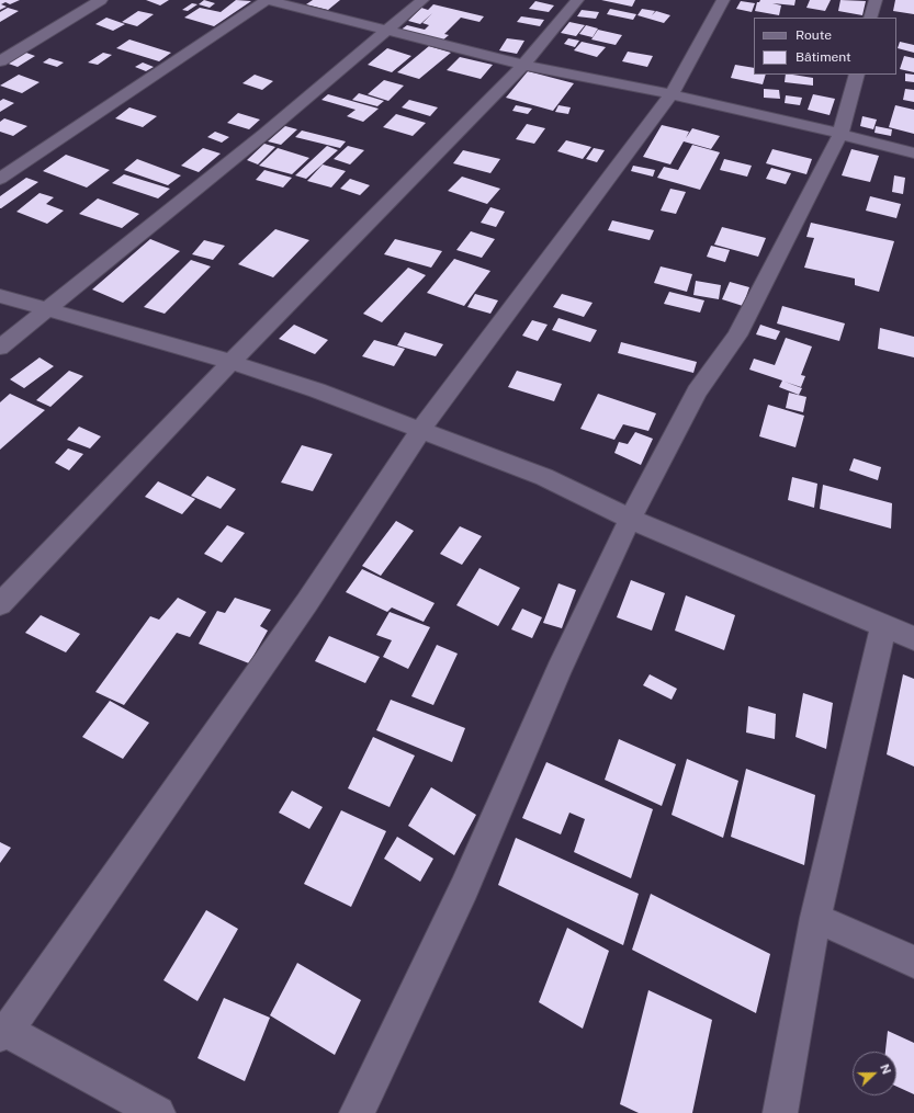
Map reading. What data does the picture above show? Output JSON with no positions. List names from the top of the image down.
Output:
{
  "legend": ["Route", "Bâtiment"],
  "north": "right"
}
